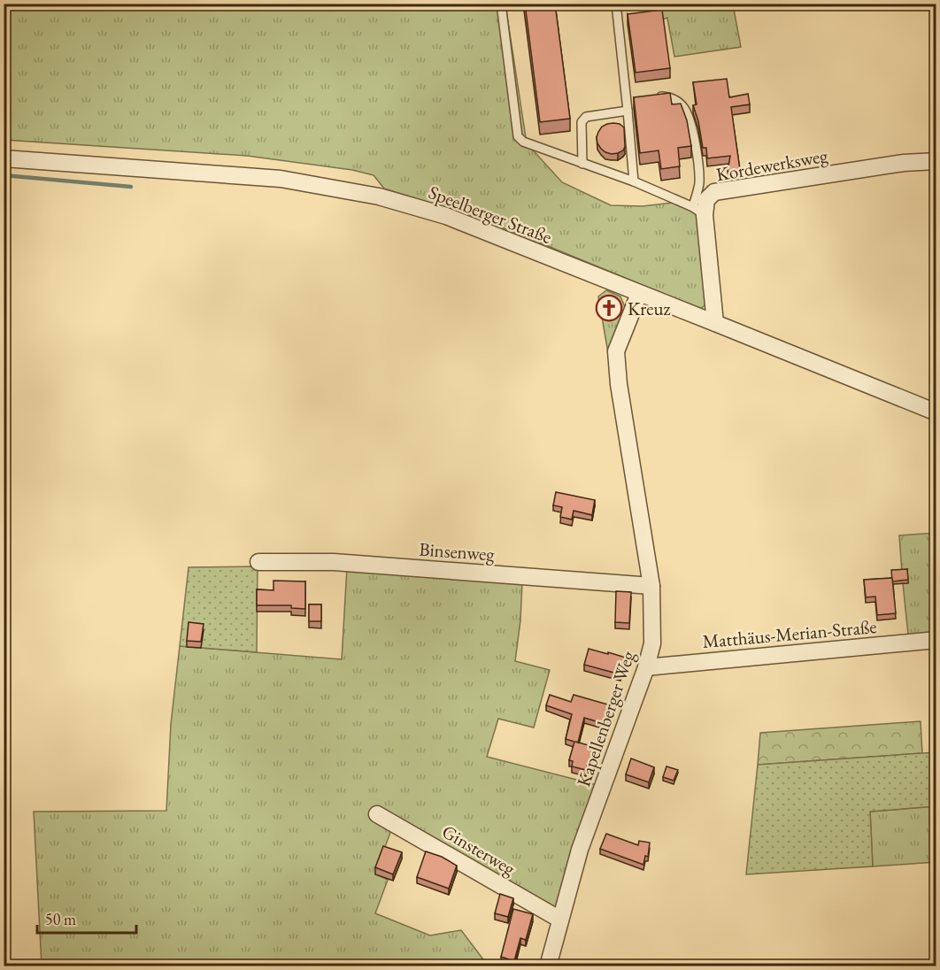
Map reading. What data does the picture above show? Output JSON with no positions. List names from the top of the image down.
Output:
{
  "streets": {
    "street": [
      "Kordewerksweg",
      "Speelberger Straße",
      "Binsenweg",
      "Matthäus-Merian-Straße",
      "Kapellenberger Weg",
      "Ginsterweg"
    ]
  },
  "crossings": [
    ["Kordewerksweg", "Speelberger Straße"],
    ["Speelberger Straße", "Kapellenberger Weg"],
    ["Binsenweg", "Kapellenberger Weg"],
    ["Matthäus-Merian-Straße", "Kapellenberger Weg"],
    ["Kapellenberger Weg", "Ginsterweg"]
  ],
  "places": {
    "church": ["Kreuz"]
  },
  "scale_bar": "50 m"
}
